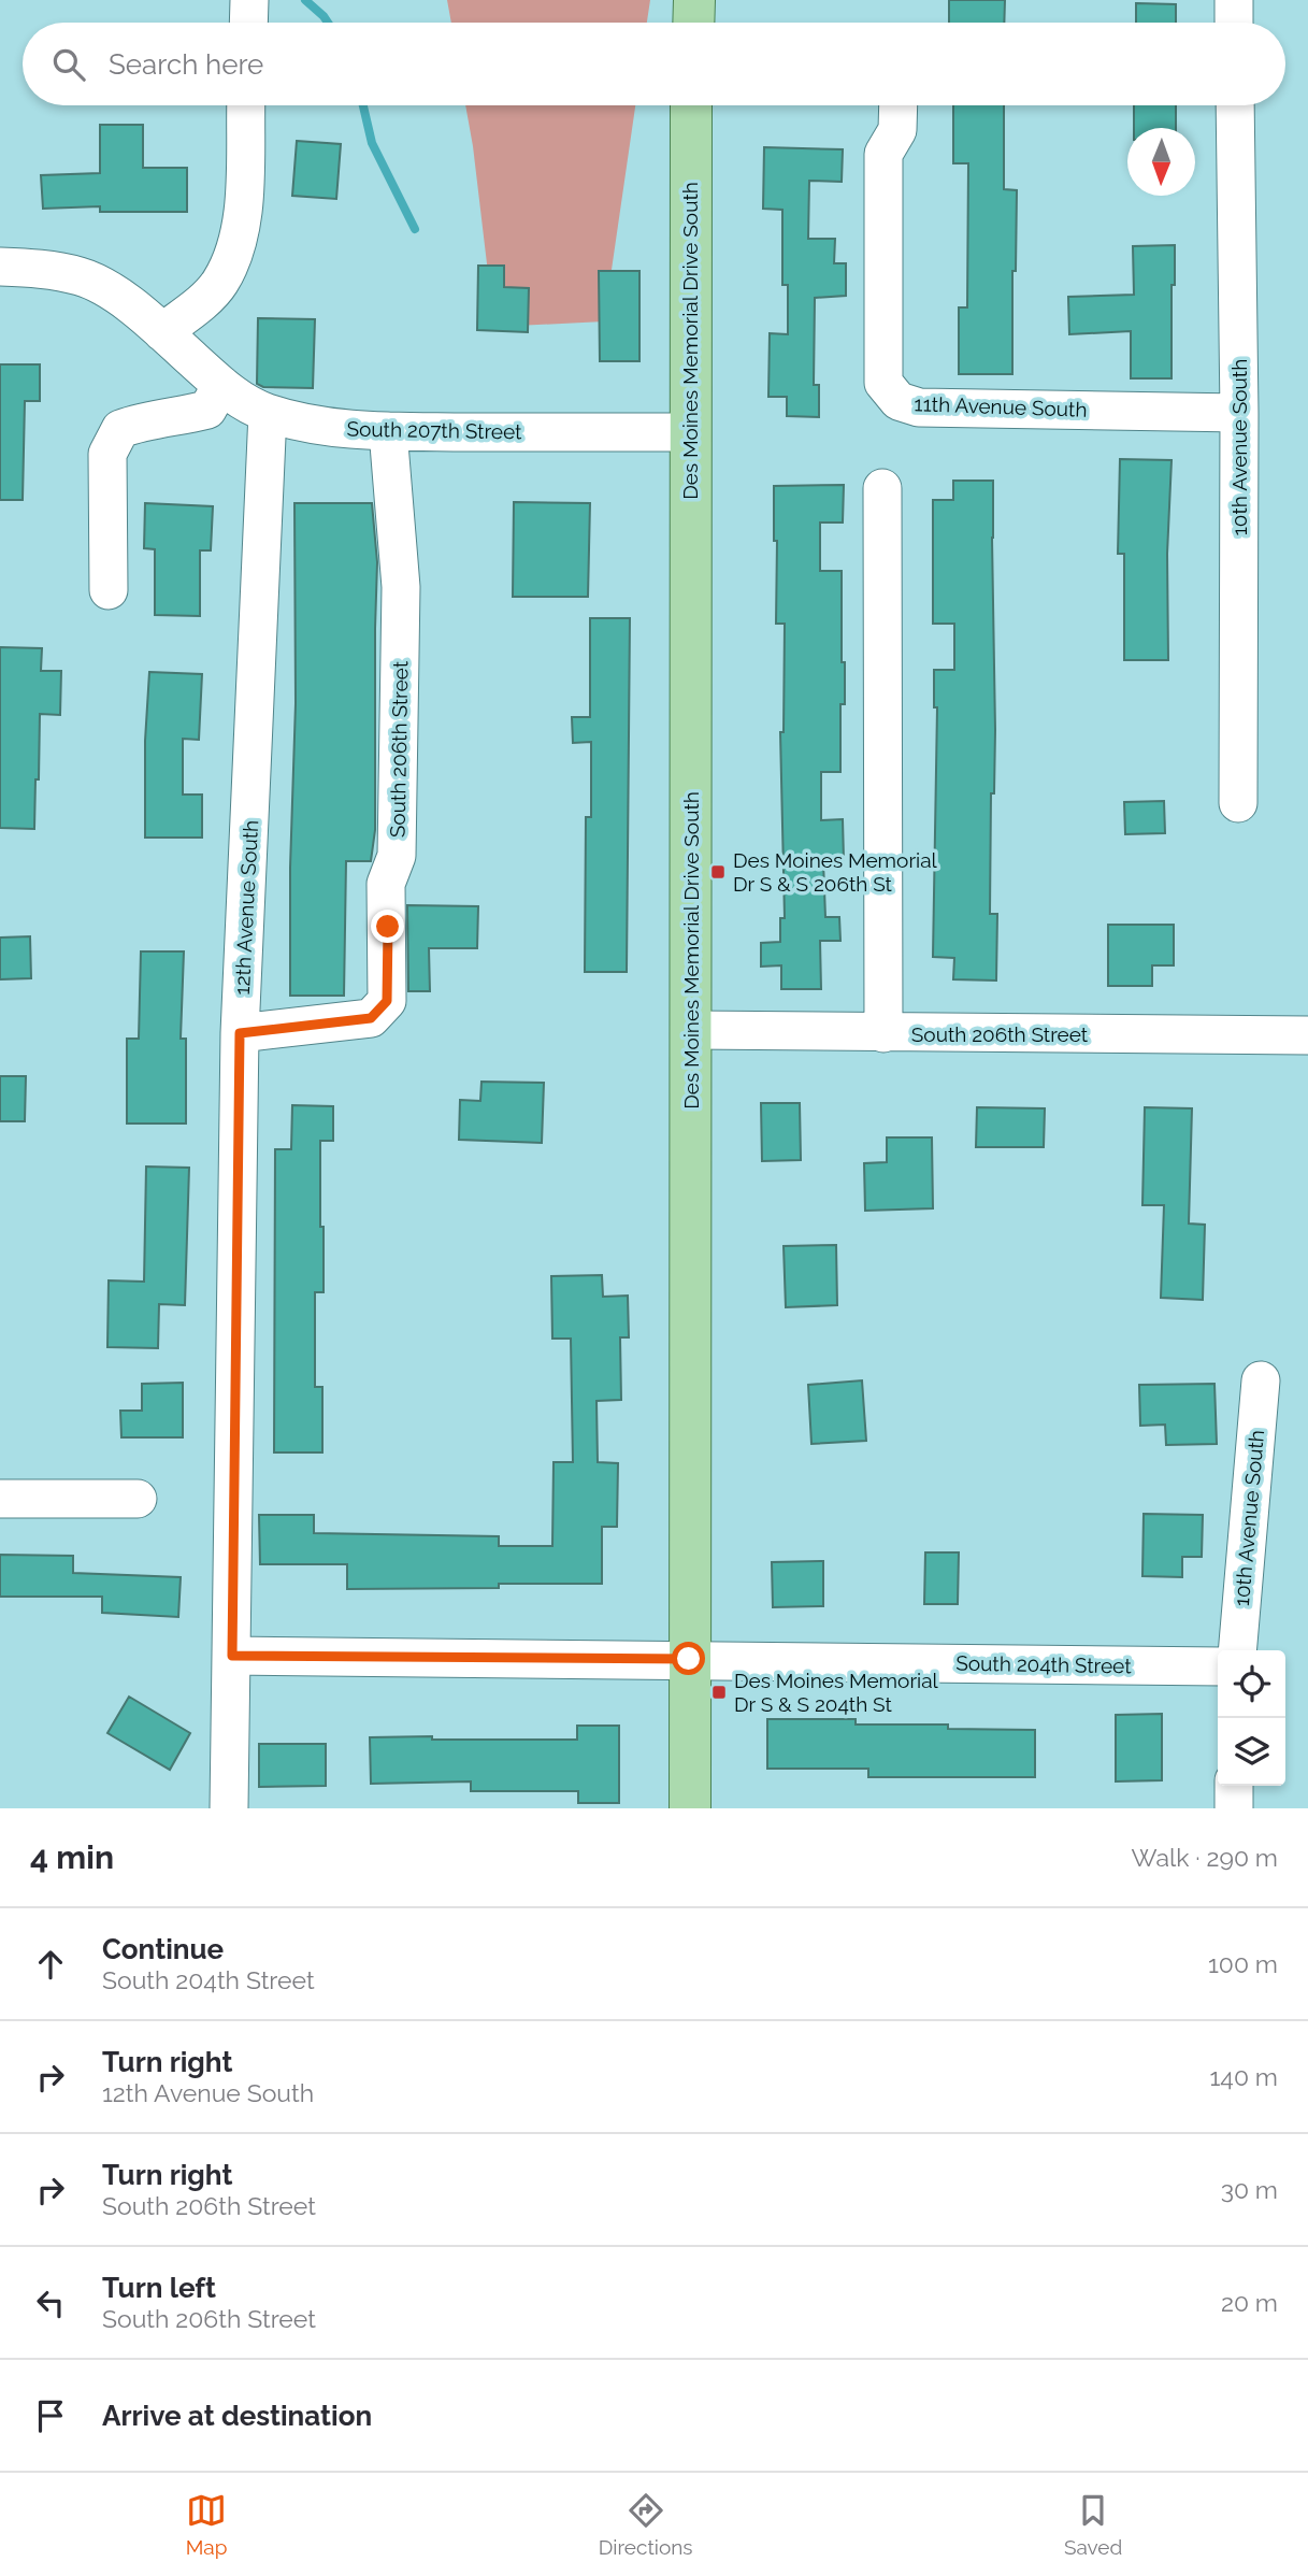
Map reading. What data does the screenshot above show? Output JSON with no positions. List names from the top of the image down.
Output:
{
  "streets": {
    "main road": ["Des Moines Memorial Drive South"],
    "street": [
      "11th Avenue South",
      "South 207th Street",
      "10th Avenue South",
      "South 206th Street",
      "12th Avenue South",
      "South 204th Street"
    ]
  },
  "crossings": [
    ["Des Moines Memorial Drive South", "South 207th Street"],
    ["Des Moines Memorial Drive South", "South 206th Street"],
    ["Des Moines Memorial Drive South", "South 204th Street"],
    ["11th Avenue South", "10th Avenue South"],
    ["South 207th Street", "South 206th Street"],
    ["South 207th Street", "12th Avenue South"],
    ["South 206th Street", "12th Avenue South"],
    ["12th Avenue South", "South 204th Street"]
  ],
  "places": {
    "transit": ["Des Moines Memorial Dr S & S 206th St", "Des Moines Memorial Dr S & S 204th St"]
  },
  "north": "bottom",
  "page": {
    "search": "Search here",
    "heading": ["4 min", "Walk · 290 m"],
    "list": [
      ["Continue", "South 204th Street", "100 m"],
      ["Turn right", "12th Avenue South", "140 m"],
      ["Turn right", "South 206th Street", "30 m"],
      ["Turn left", "South 206th Street", "20 m"],
      "Arrive at destination"
    ],
    "nav": ["Map", "Directions", "Saved"]
  }
}
